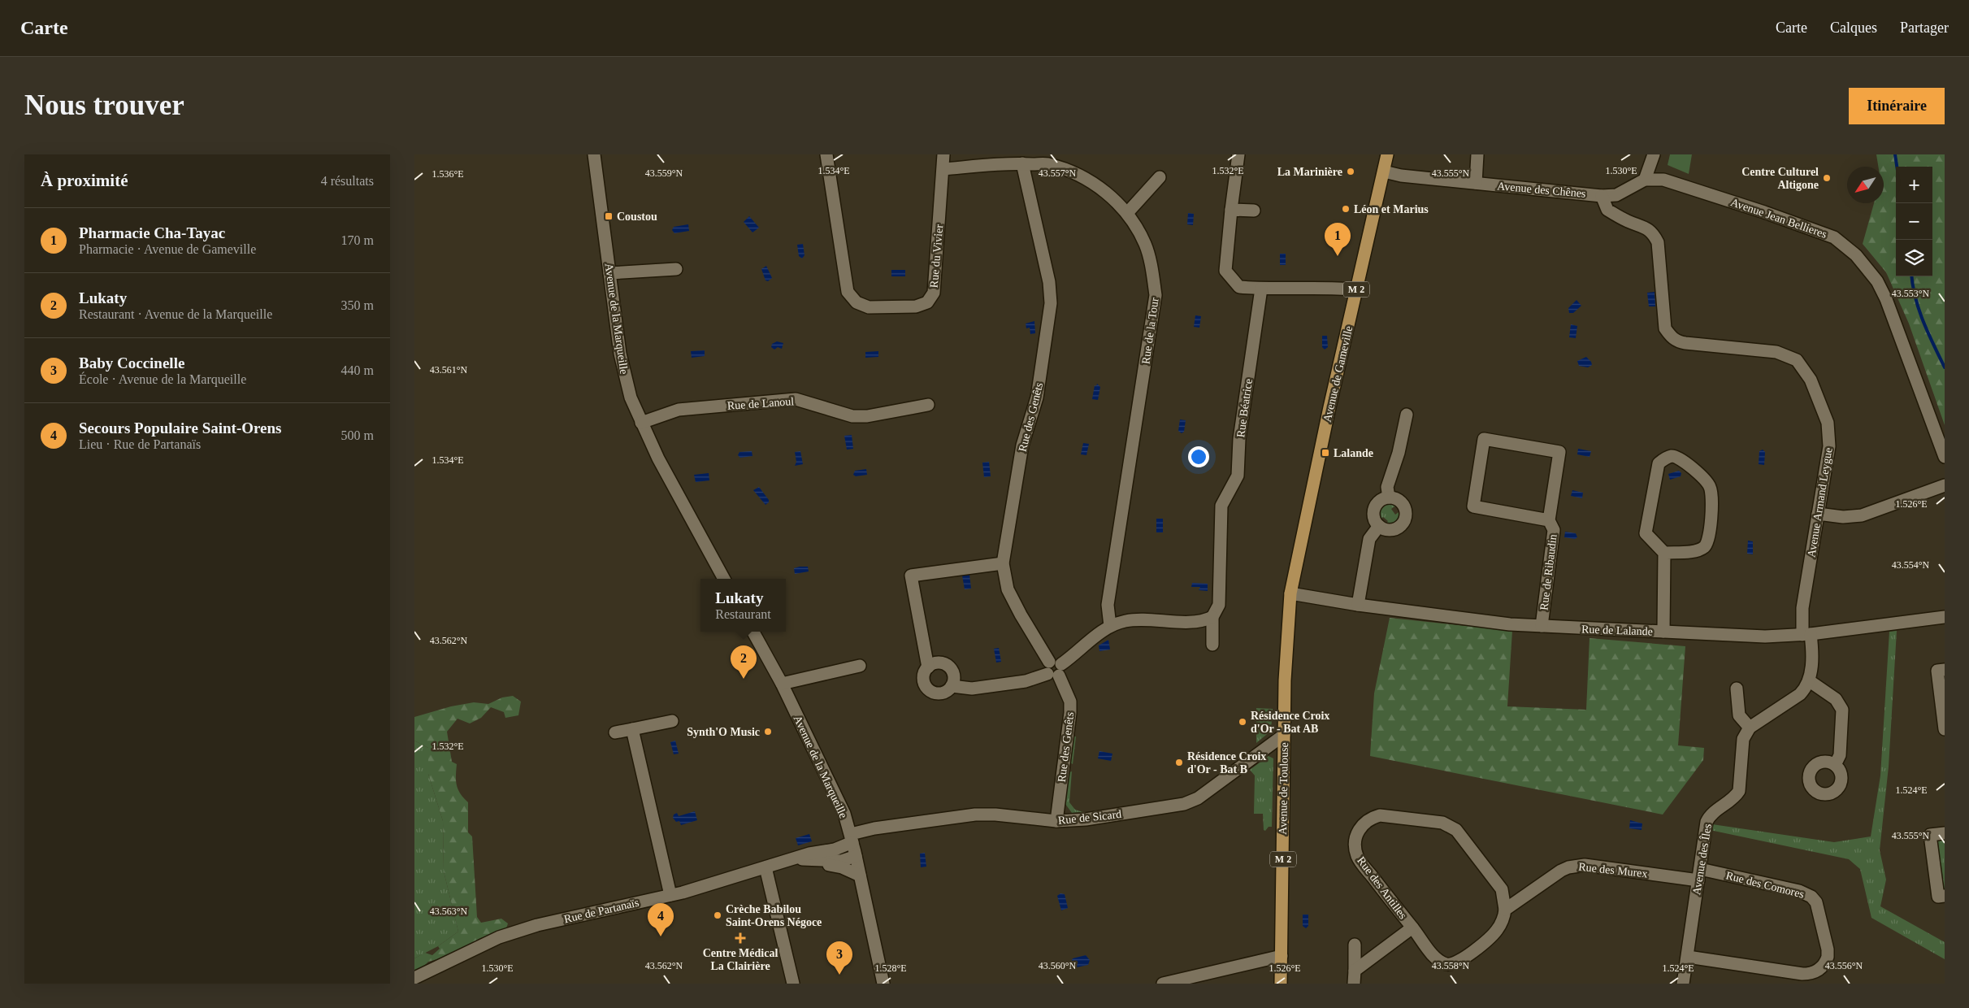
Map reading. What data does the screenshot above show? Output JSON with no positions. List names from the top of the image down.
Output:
{
  "streets": {
    "main road": ["M 2", "Avenue de Gameville", "Avenue de Toulouse"],
    "street": [
      "Avenue des Chênes",
      "Avenue Jean Bellieres",
      "Rue du Vivier",
      "Avenue de la Marqueille",
      "Rue de la Tour",
      "Rue de Lanoul",
      "Rue Béatrice",
      "Rue des Genêts",
      "Avenue Armand Leygue",
      "Rue de Ribaudin",
      "Rue de Lalande",
      "Rue de Sicard",
      "Avenue des Îles",
      "Rue des Murex",
      "Rue des Comores",
      "Rue des Antilles",
      "Rue de Partanaïs"
    ]
  },
  "crossings": [
    ["Avenue des Chênes", "Avenue Jean Bellieres"],
    ["Avenue des Chênes", "Avenue de Gameville"],
    ["Avenue des Chênes", "Avenue Armand Leygue"],
    ["Avenue Jean Bellieres", "Avenue Armand Leygue"],
    ["Rue du Vivier", "Rue de la Tour"],
    ["Avenue de la Marqueille", "Rue de Lanoul"],
    ["Avenue de la Marqueille", "Rue de Sicard"],
    ["Avenue de la Marqueille", "Rue de Partanaïs"],
    ["Rue de la Tour", "Rue des Genêts"],
    ["Avenue de Gameville", "Rue de Lalande"],
    ["Avenue de Gameville", "Avenue de Toulouse"],
    ["Rue des Genêts", "Rue de Sicard"],
    ["Avenue Armand Leygue", "Rue de Lalande"],
    ["Rue de Ribaudin", "Rue de Lalande"],
    ["Rue de Lalande", "Avenue de Toulouse"],
    ["Avenue de Toulouse", "Rue de Sicard"],
    ["Rue de Sicard", "Rue de Partanaïs"],
    ["Avenue des Îles", "Rue des Murex"],
    ["Avenue des Îles", "Rue des Comores"],
    ["Rue des Murex", "Rue des Comores"],
    ["Rue des Murex", "Rue des Antilles"]
  ],
  "places": {
    "other": [
      "La Marinière",
      "Centre Culturel Altigone",
      "Léon et Marius",
      "Résidence Croix d'Or - Bat AB",
      "Synth'O Music",
      "Résidence Croix d'Or - Bat B",
      "Crèche Babilou Saint-Orens Négoce"
    ],
    "transit": ["Coustou", "Lalande"],
    "health": ["Centre Médical La Clairière"]
  },
  "north": "bottom left",
  "page": {
    "header": "Carte",
    "nav": ["Carte", "Calques", "Partager"],
    "buttons": "Itinéraire",
    "title": "Nous trouver",
    "heading": ["À proximité", "4 résultats"],
    "map_buttons": ["+", "−"],
    "list": [
      {
        "mark": "1",
        "name": "Pharmacie Cha-Tayac",
        "note": "Pharmacie · Avenue de Gameville",
        "value": "170 m"
      },
      {
        "mark": "2",
        "name": "Lukaty",
        "note": "Restaurant · Avenue de la Marqueille",
        "value": "350 m"
      },
      {
        "mark": "3",
        "name": "Baby Coccinelle",
        "note": "École · Avenue de la Marqueille",
        "value": "440 m"
      },
      {
        "mark": "4",
        "name": "Secours Populaire Saint-Orens",
        "note": "Lieu · Rue de Partanaïs",
        "value": "500 m"
      }
    ],
    "pins": [
      "1",
      "2",
      "4",
      "3"
    ],
    "popup": ["Lukaty", "Restaurant"]
  },
  "coordinates": [
    "1.534°E",
    "1.532°E",
    "1.530°E",
    "43.559°N",
    "43.557°N",
    "43.555°N",
    "1.536°E",
    "43.553°N",
    "43.561°N",
    "1.526°E",
    "43.554°N",
    "43.562°N",
    "1.524°E",
    "43.563°N",
    "43.560°N",
    "43.558°N",
    "43.556°N",
    "1.528°E"
  ]
}
